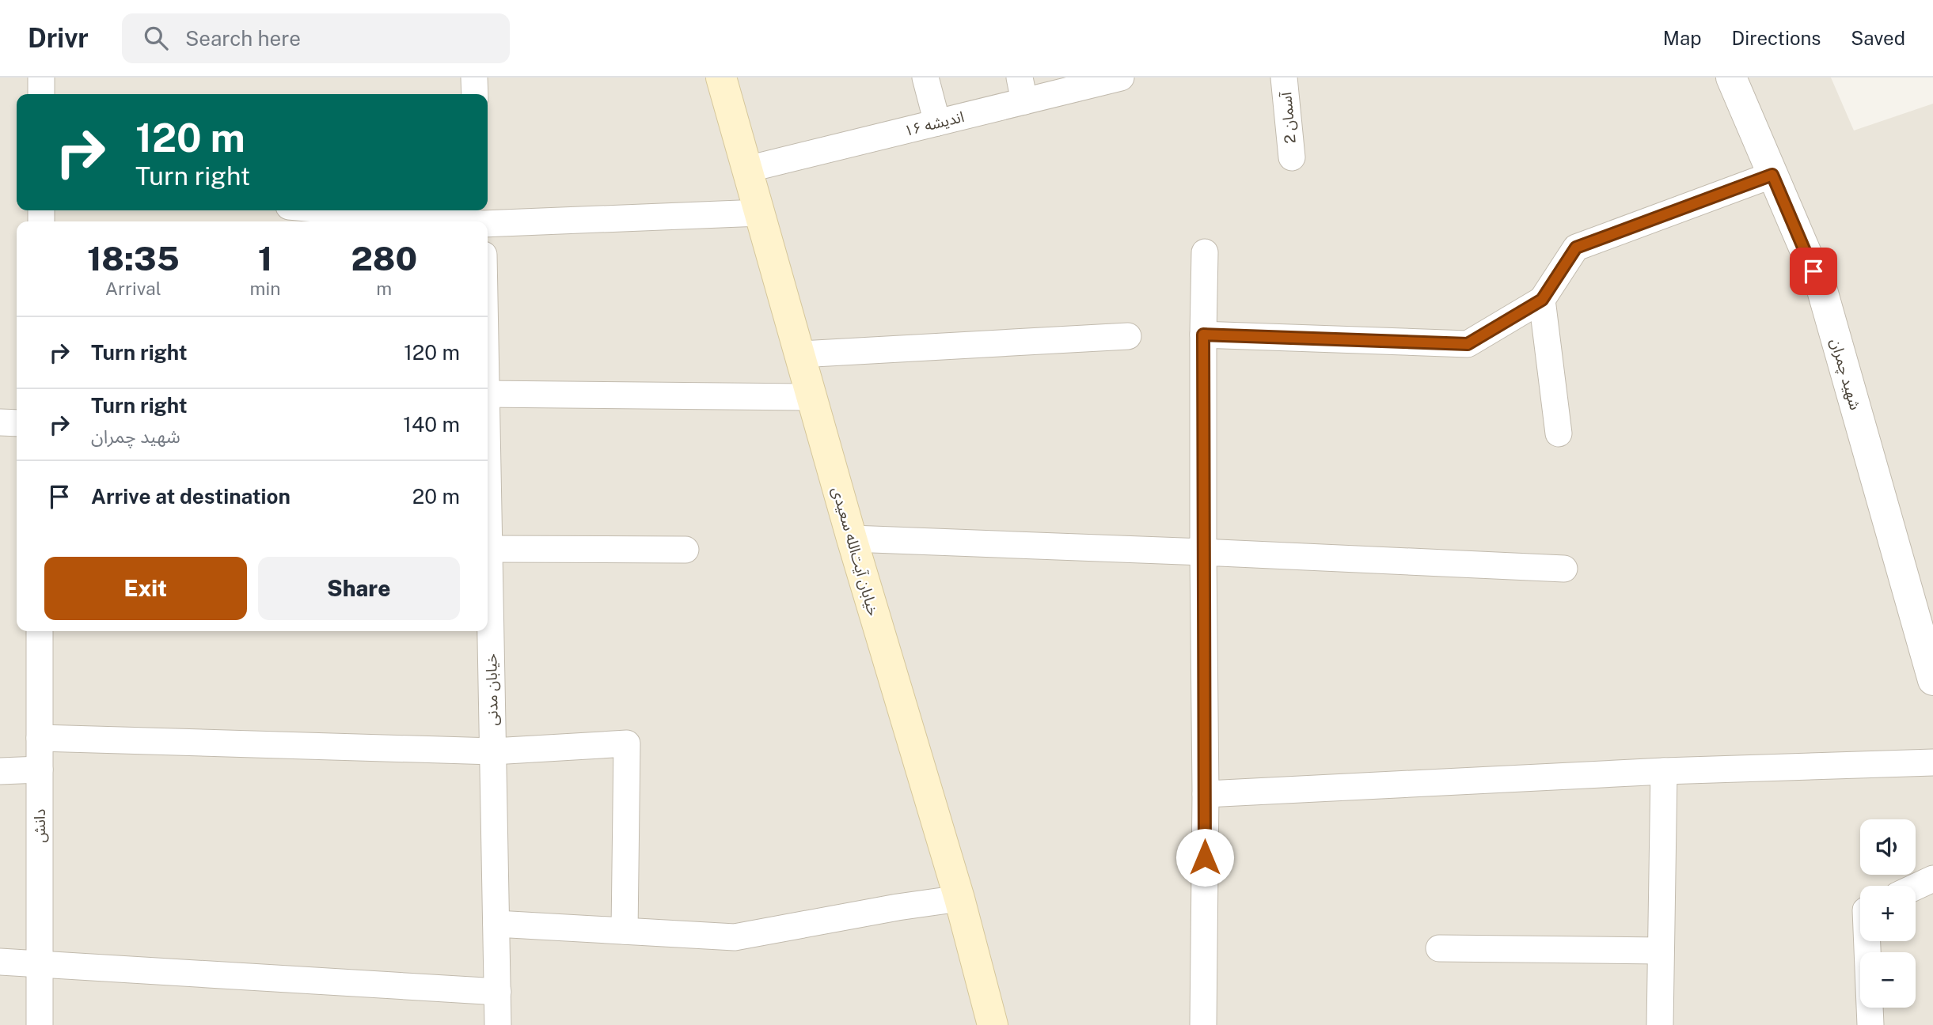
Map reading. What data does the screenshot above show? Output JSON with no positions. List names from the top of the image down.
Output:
{
  "streets": {
    "main road": ["خیابان آیت‌الله سعیدی"],
    "street": [
      "آسمان 2",
      "اندیشه ۱۶",
      "شهید چمران",
      "خیابان مدنی",
      "دانش"
    ]
  },
  "crossings": [
    ["اندیشه ۱۶", "خیابان آیت‌الله سعیدی"]
  ],
  "page": {
    "header": "Drivr",
    "search": "Search here",
    "nav": ["Map", "Directions", "Saved"],
    "turn": ["120 m", "Turn right"],
    "eta": [
      "18:35",
      "Arrival",
      "1",
      "min",
      "280",
      "m"
    ],
    "list": [
      {
        "name": "Turn right",
        "value": "120 m"
      },
      {
        "name": "Turn right",
        "note": "شهید چمران",
        "value": "140 m"
      },
      {
        "name": "Arrive at destination",
        "value": "20 m"
      }
    ],
    "buttons": ["Exit", "Share"],
    "map_buttons": ["+", "−"]
  }
}
